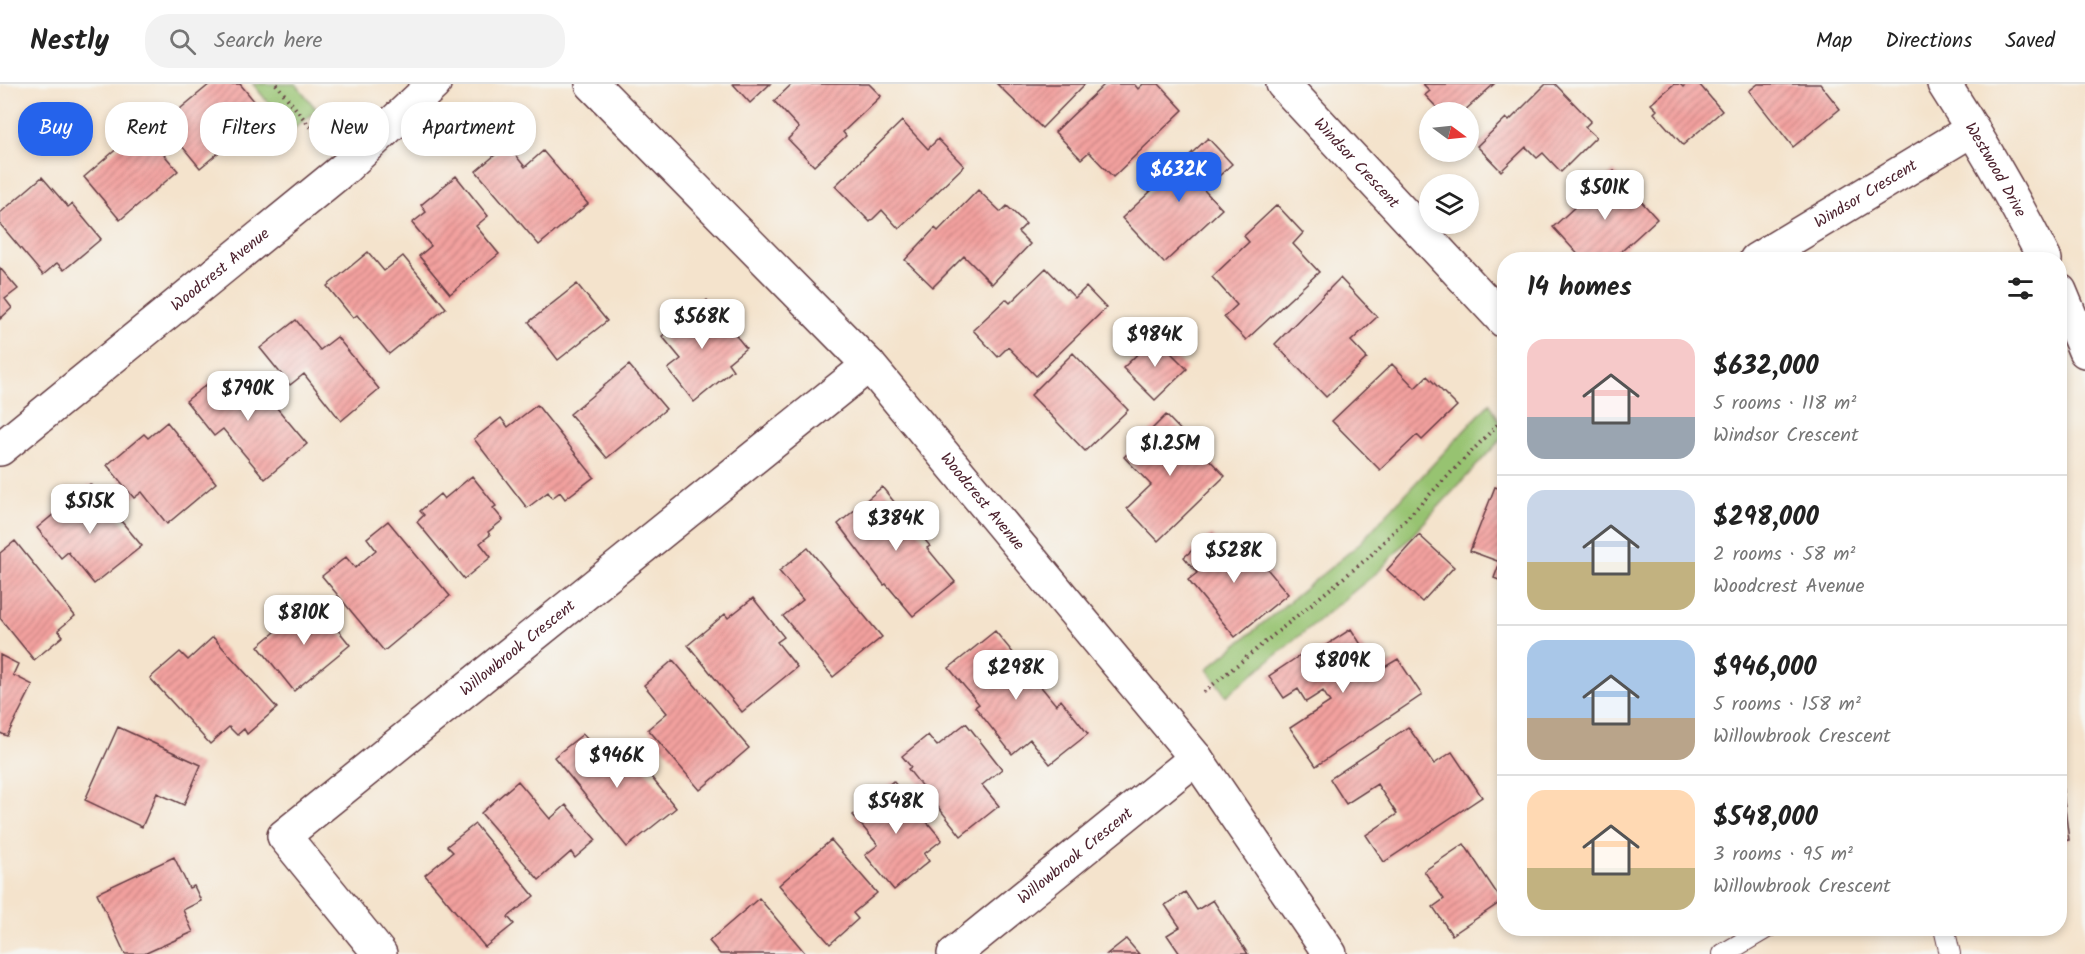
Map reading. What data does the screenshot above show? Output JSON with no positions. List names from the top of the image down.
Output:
{
  "streets": {
    "street": [
      "Windsor Crescent",
      "Westwood Drive",
      "Woodcrest Avenue",
      "Willowbrook Crescent"
    ]
  },
  "crossings": [
    ["Windsor Crescent", "Westwood Drive"],
    ["Woodcrest Avenue", "Willowbrook Crescent"]
  ],
  "north": "right",
  "page": {
    "header": "Nestly",
    "search": "Search here",
    "nav": ["Map", "Directions", "Saved"],
    "chip": [
      "Buy",
      "Rent",
      "Filters",
      "New",
      "Apartment"
    ],
    "price": [
      "$632K",
      "$501K",
      "$568K",
      "$984K",
      "$790K",
      "$1.25M",
      "$515K",
      "$384K",
      "$528K",
      "$810K",
      "$809K",
      "$298K",
      "$946K",
      "$548K"
    ],
    "heading": "14 homes",
    "list": [
      {
        "name": "$632,000",
        "note": "5 rooms · 118 m² · Windsor Crescent"
      },
      {
        "name": "$298,000",
        "note": "2 rooms · 58 m² · Woodcrest Avenue"
      },
      {
        "name": "$946,000",
        "note": "5 rooms · 158 m² · Willowbrook Crescent"
      },
      {
        "name": "$548,000",
        "note": "3 rooms · 95 m² · Willowbrook Crescent"
      }
    ]
  }
}
